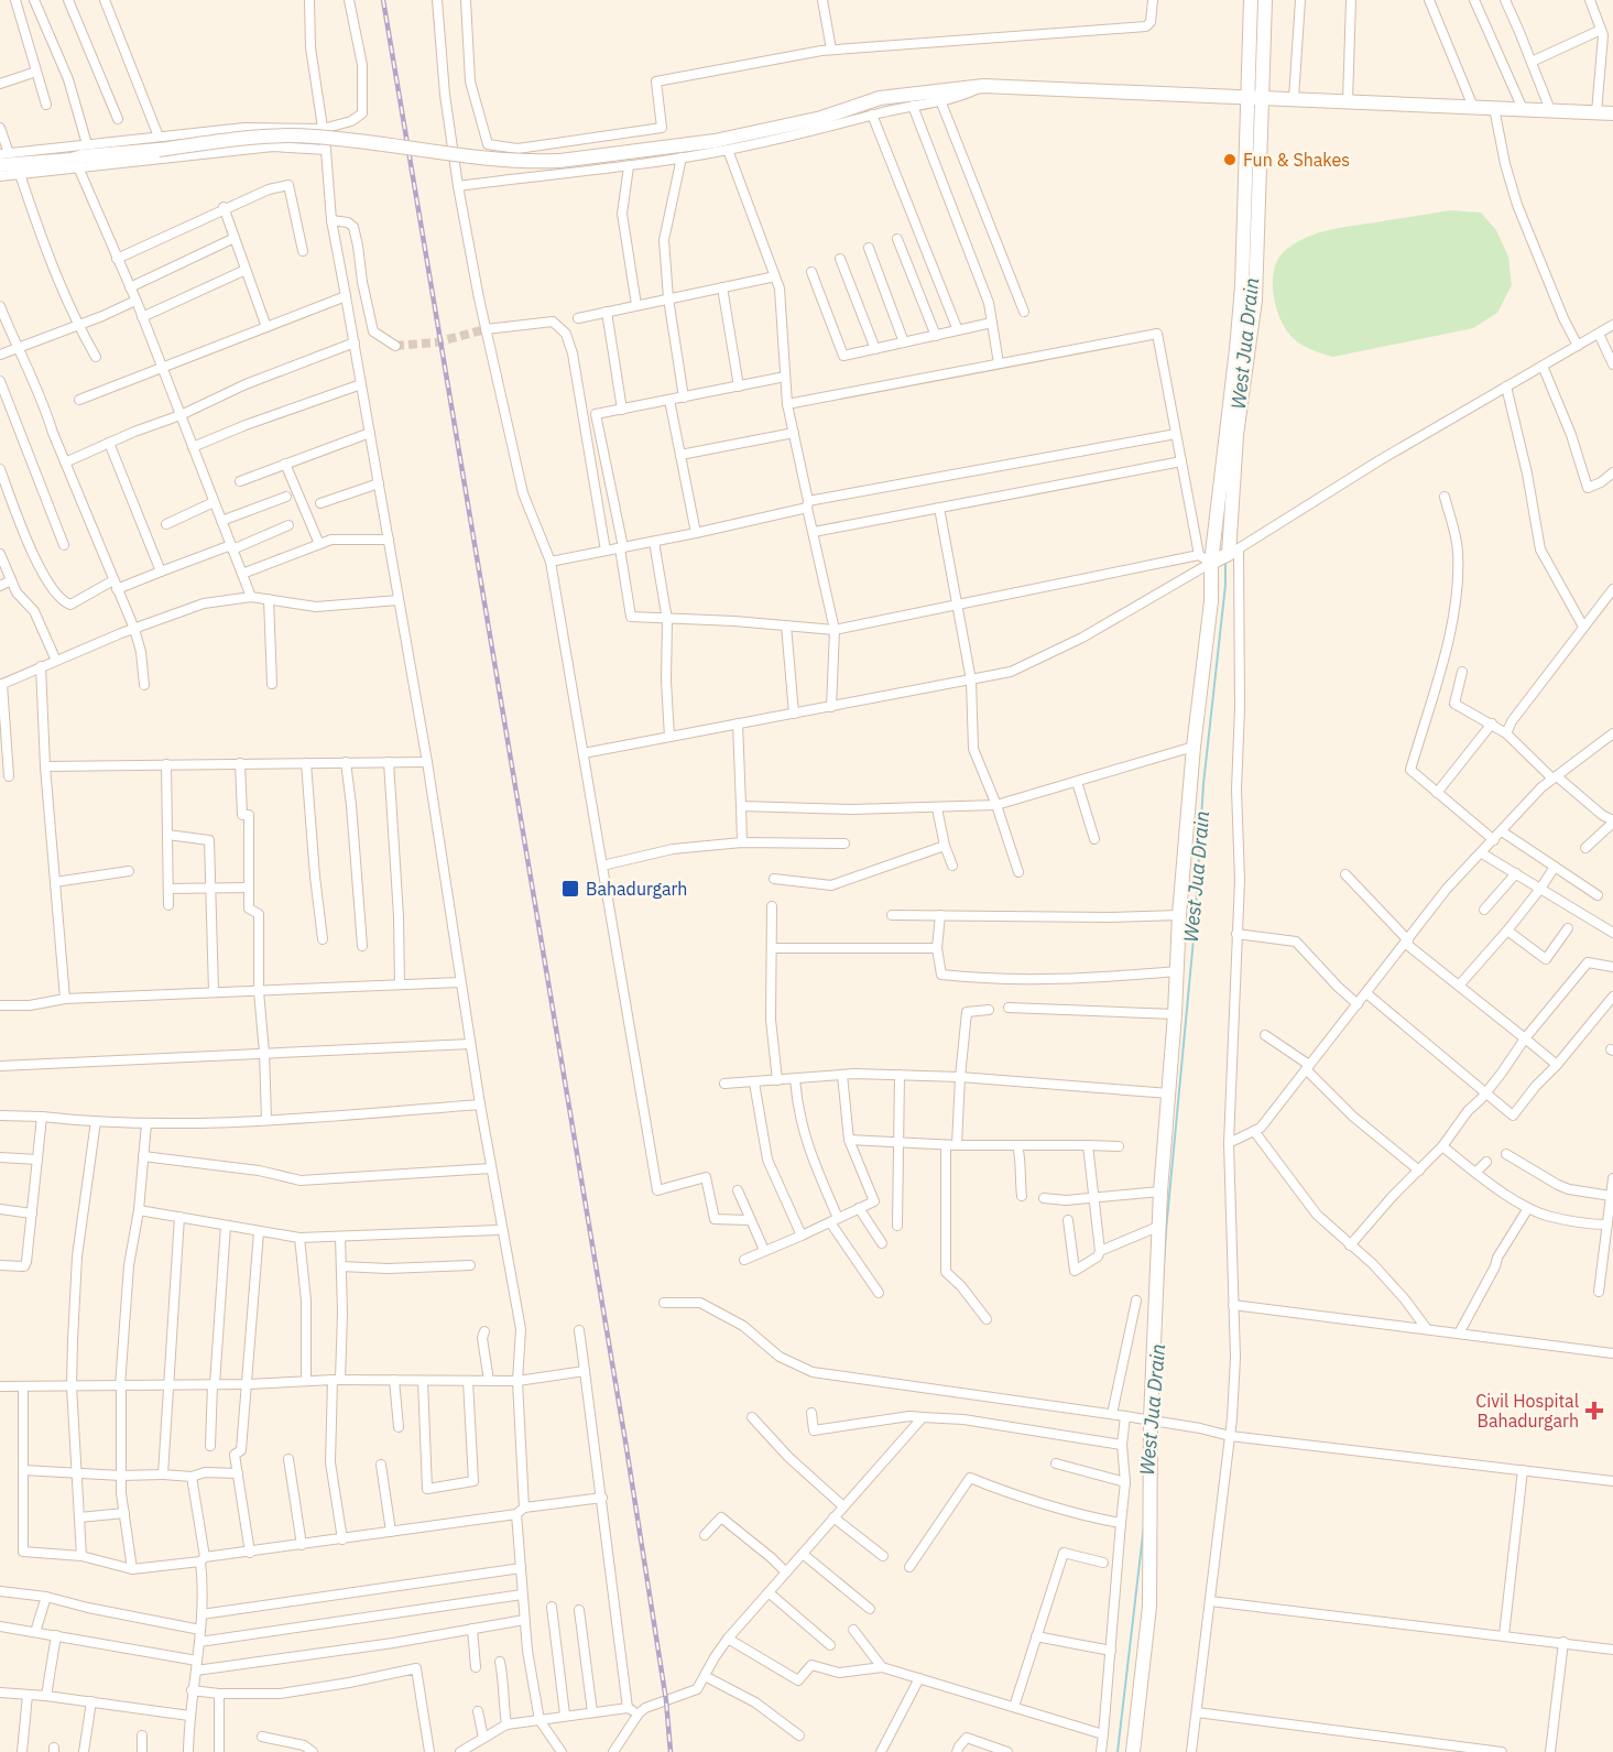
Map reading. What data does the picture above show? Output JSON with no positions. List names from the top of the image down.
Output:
{
  "water": ["West Jua Drain"],
  "places": {
    "other": ["Fun & Shakes"],
    "transit": ["Bahadurgarh"],
    "health": ["Civil Hospital Bahadurgarh"]
  }
}
